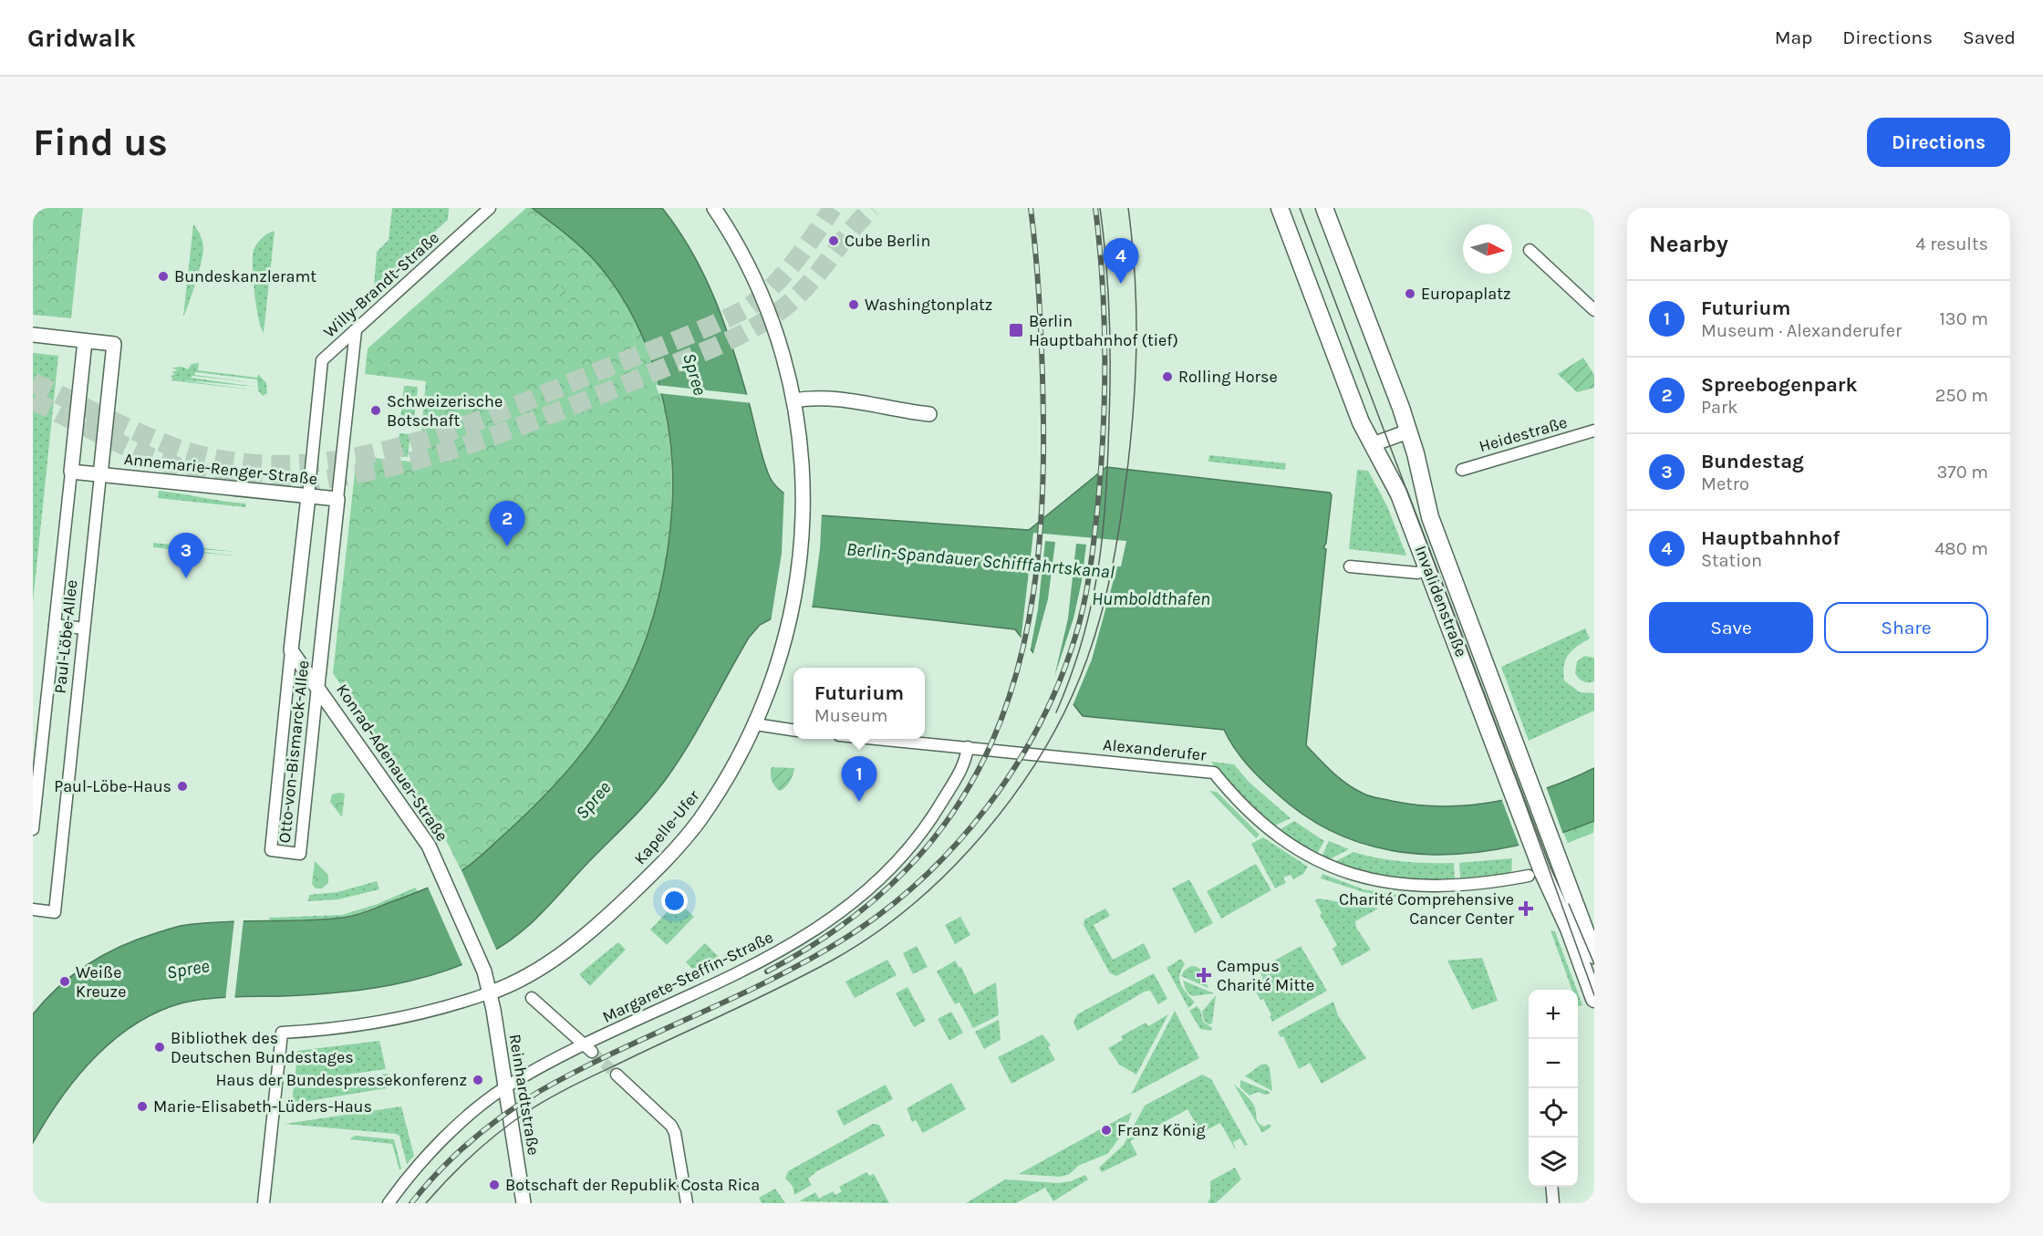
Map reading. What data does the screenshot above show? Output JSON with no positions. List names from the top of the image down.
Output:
{
  "streets": {
    "main road": ["Invalidenstraße"],
    "street": [
      "Willy-Brandt-Straße",
      "Heidestraße",
      "Annemarie-Renger-Straße",
      "Paul-Löbe-Allee",
      "Alexanderufer",
      "Otto-von-Bismarck-Allee",
      "Konrad-Adenauer-Straße",
      "Kapelle-Ufer",
      "Margarete-Steffin-Straße",
      "Reinhardtstraße"
    ]
  },
  "crossings": [
    ["Willy-Brandt-Straße", "Otto-von-Bismarck-Allee"],
    ["Annemarie-Renger-Straße", "Paul-Löbe-Allee"],
    ["Annemarie-Renger-Straße", "Otto-von-Bismarck-Allee"],
    ["Alexanderufer", "Margarete-Steffin-Straße"],
    ["Otto-von-Bismarck-Allee", "Konrad-Adenauer-Straße"],
    ["Konrad-Adenauer-Straße", "Kapelle-Ufer"],
    ["Konrad-Adenauer-Straße", "Reinhardtstraße"],
    ["Kapelle-Ufer", "Reinhardtstraße"],
    ["Margarete-Steffin-Straße", "Reinhardtstraße"]
  ],
  "water": ["Spree", "Berlin-Spandauer Schifffahrtskanal", "Humboldthafen"],
  "places": {
    "other": [
      "Cube Berlin",
      "Bundeskanzleramt",
      "Europaplatz",
      "Washingtonplatz",
      "Rolling Horse",
      "Schweizerische Botschaft",
      "Paul-Löbe-Haus",
      "Weiße Kreuze",
      "Bibliothek des Deutschen Bundestages",
      "Haus der Bundespressekonferenz",
      "Marie-Elisabeth-Lüders-Haus",
      "Franz König",
      "Botschaft der Republik Costa Rica"
    ],
    "transit": ["Berlin Hauptbahnhof (tief)"],
    "health": ["Charité Comprehensive Cancer Center", "Campus Charité Mitte"]
  },
  "north": "right",
  "page": {
    "header": "Gridwalk",
    "nav": ["Map", "Directions", "Saved"],
    "buttons": [
      "Directions",
      ["Save", "Share"]
    ],
    "title": "Find us",
    "heading": ["Nearby", "4 results"],
    "pins": [
      "4",
      "2",
      "3",
      "1"
    ],
    "list": [
      {
        "mark": "1",
        "name": "Futurium",
        "note": "Museum · Alexanderufer",
        "value": "130 m"
      },
      {
        "mark": "2",
        "name": "Spreebogenpark",
        "note": "Park",
        "value": "250 m"
      },
      {
        "mark": "3",
        "name": "Bundestag",
        "note": "Metro",
        "value": "370 m"
      },
      {
        "mark": "4",
        "name": "Hauptbahnhof",
        "note": "Station",
        "value": "480 m"
      }
    ],
    "popup": ["Futurium", "Museum"],
    "map_buttons": ["+", "−"]
  }
}
